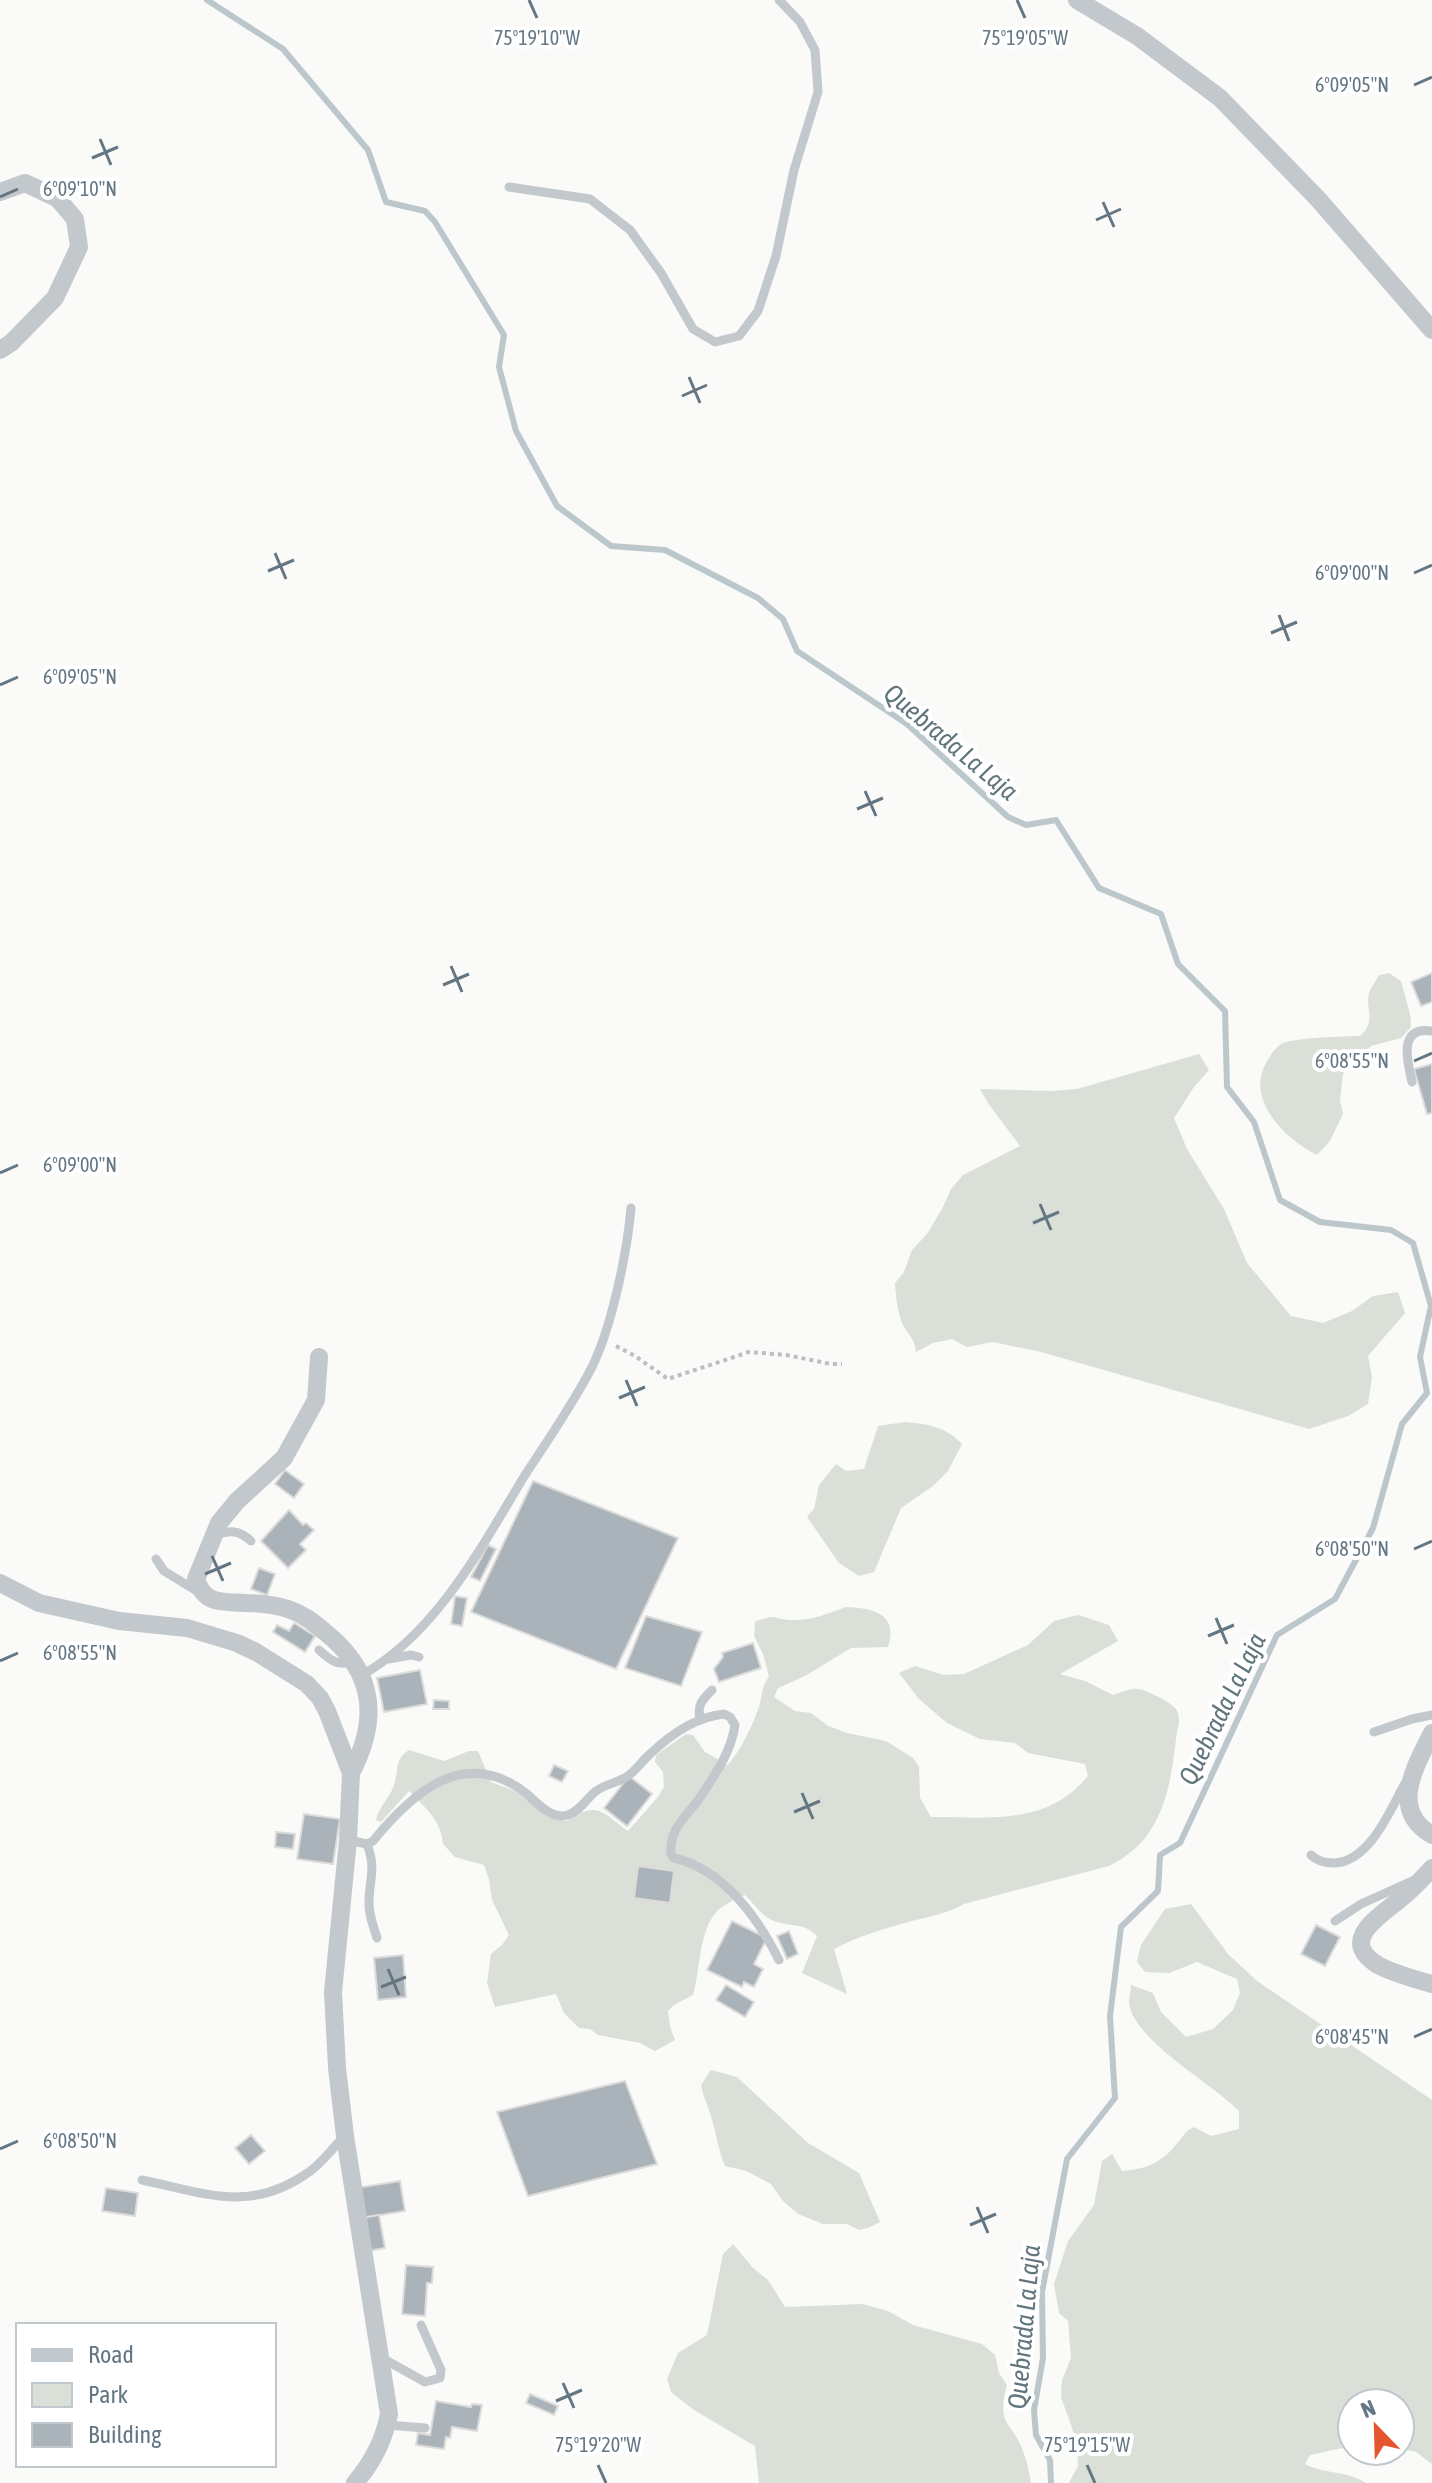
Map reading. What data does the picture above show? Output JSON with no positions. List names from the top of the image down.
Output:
{
  "water": ["Quebrada La Laja"],
  "legend": ["Road", "Park", "Building"],
  "north": "top left",
  "coordinates": [
    "75°19'10\"W",
    "75°19'05\"W",
    "6°09'05\"N",
    "6°09'10\"N",
    "6°09'00\"N",
    "6°08'55\"N",
    "6°08'50\"N",
    "6°08'45\"N",
    "75°19'20\"W",
    "75°19'15\"W"
  ]
}
